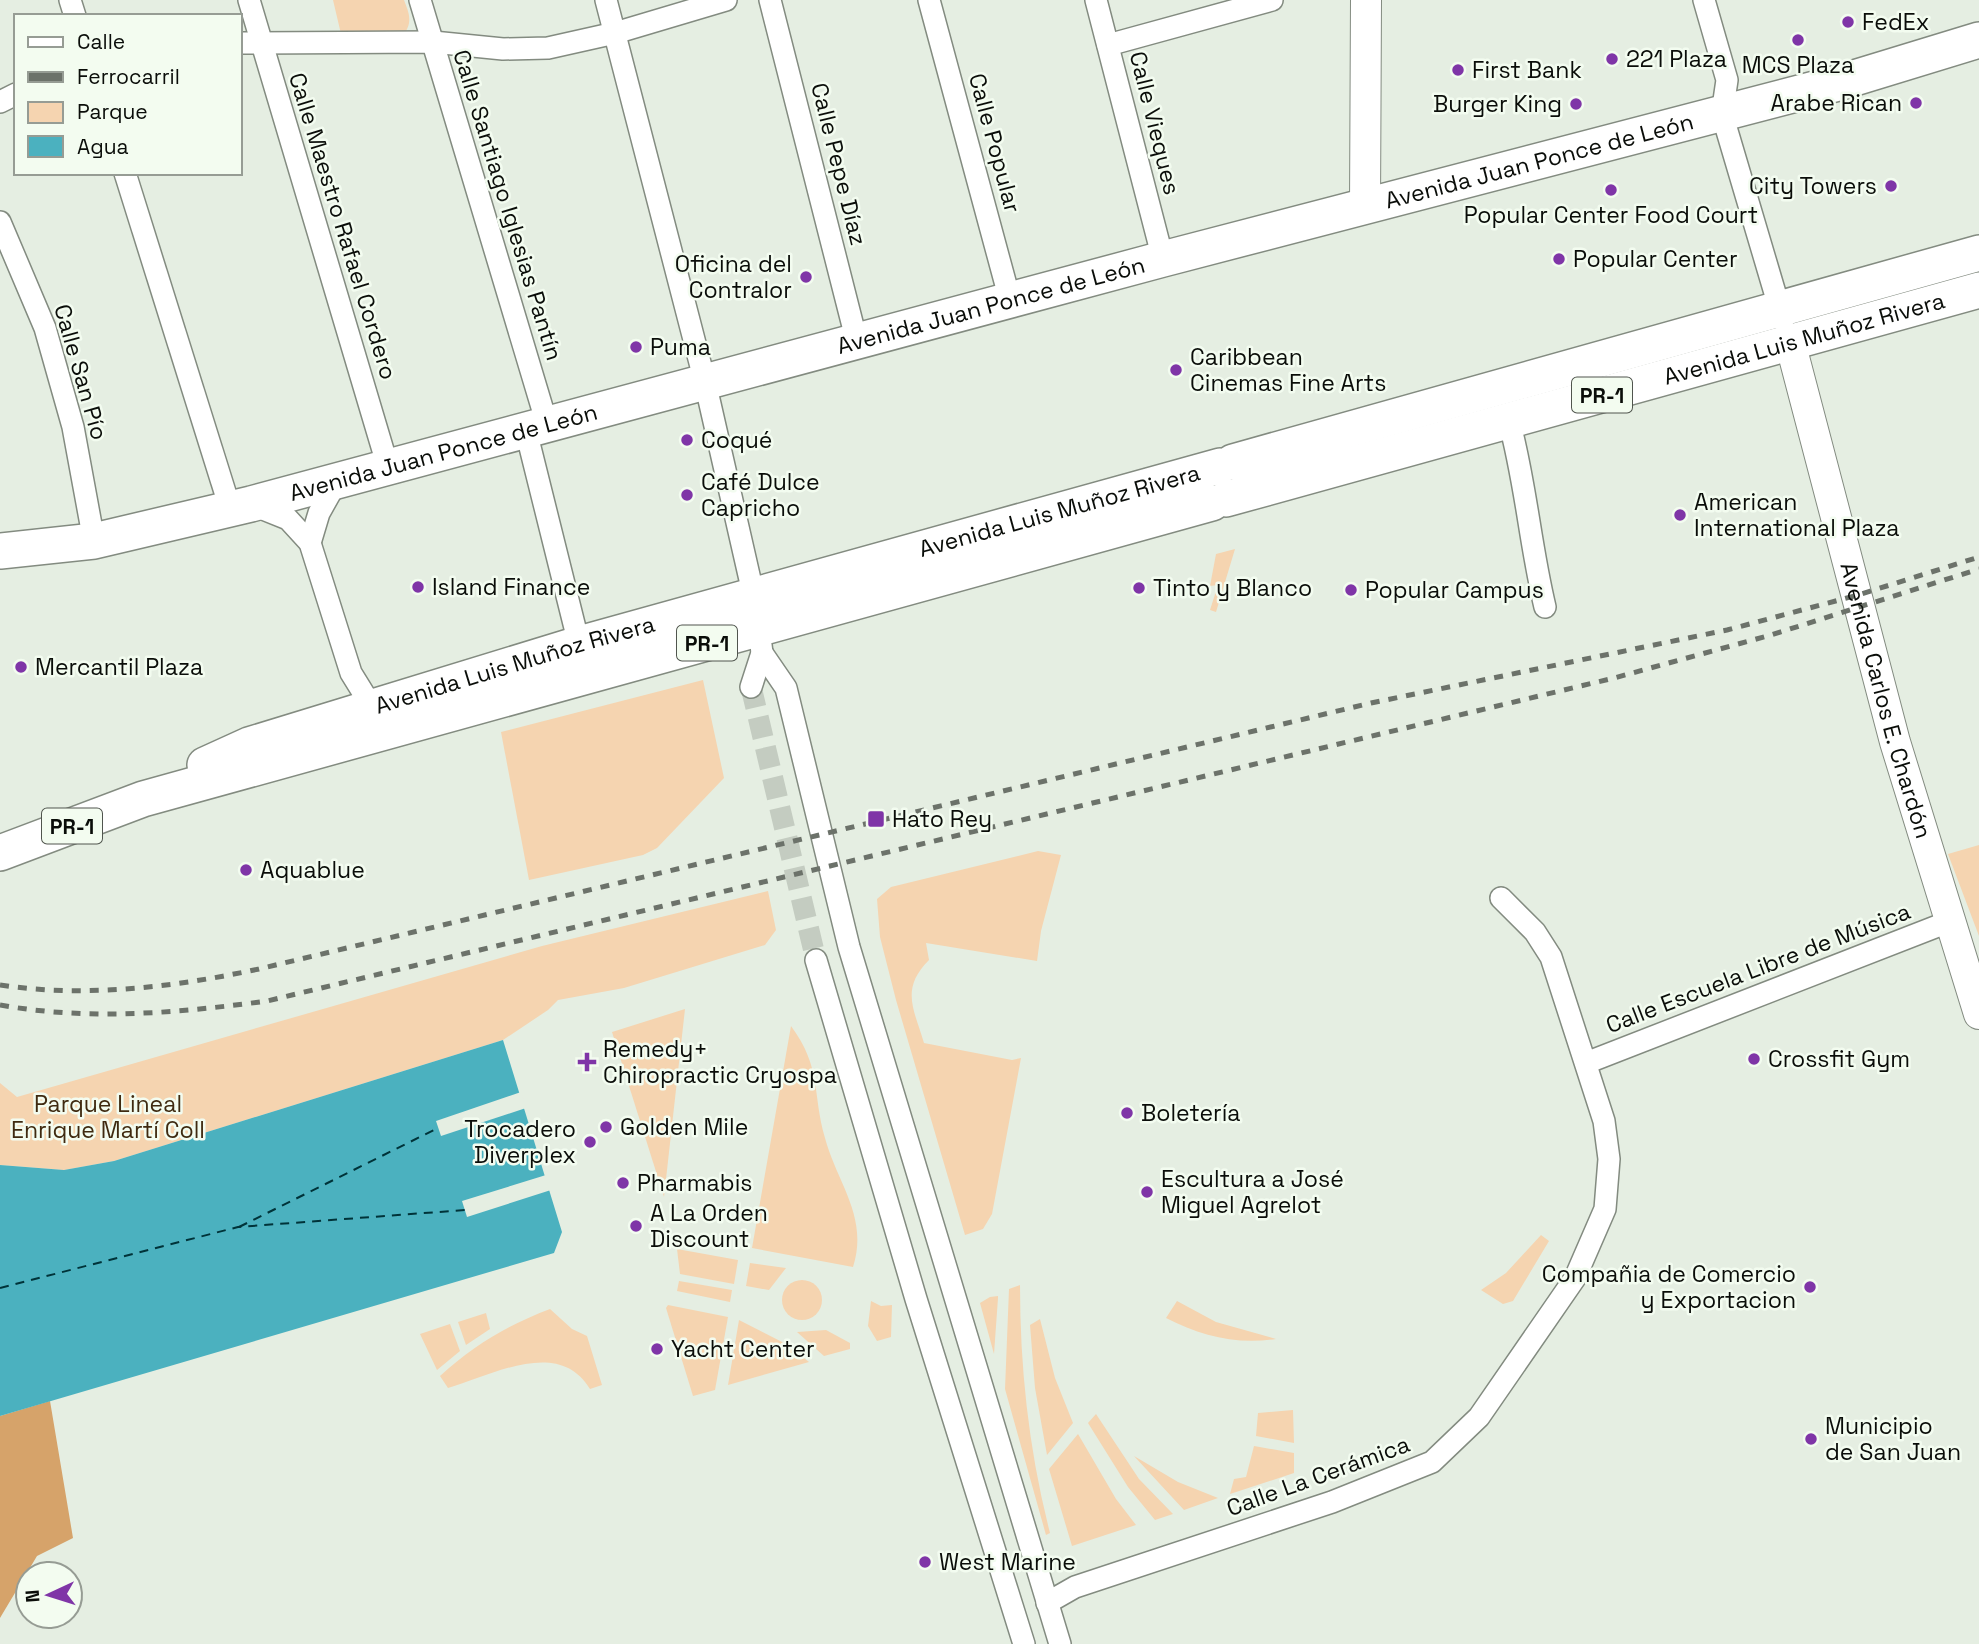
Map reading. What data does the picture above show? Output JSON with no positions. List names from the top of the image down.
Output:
{
  "streets": {
    "main road": ["Avenida Juan Ponce de León", "Avenida Luis Muñoz Rivera", "PR-1"],
    "street": [
      "Calle Vieques",
      "Calle Popular",
      "Calle Pepe Díaz",
      "Calle Santiago Iglesias Pantín",
      "Calle Maestro Rafael Cordero",
      "Calle San Pío",
      "Avenida Carlos E. Chardón",
      "Calle Escuela Libre de Música",
      "Calle La Cerámica"
    ]
  },
  "crossings": [
    ["Calle Vieques", "Avenida Juan Ponce de León"],
    ["Calle Popular", "Avenida Juan Ponce de León"],
    ["Avenida Juan Ponce de León", "Calle Pepe Díaz"],
    ["Avenida Juan Ponce de León", "Calle Santiago Iglesias Pantín"],
    ["Avenida Juan Ponce de León", "Calle Maestro Rafael Cordero"],
    ["Avenida Juan Ponce de León", "Calle San Pío"],
    ["Calle Santiago Iglesias Pantín", "Avenida Luis Muñoz Rivera"],
    ["Avenida Luis Muñoz Rivera", "Avenida Carlos E. Chardón"],
    ["Avenida Carlos E. Chardón", "Calle Escuela Libre de Música"],
    ["Calle Escuela Libre de Música", "Calle La Cerámica"]
  ],
  "parks": ["Parque Lineal Enrique Martí Coll"],
  "places": {
    "other": [
      "FedEx",
      "MCS Plaza",
      "221 Plaza",
      "First Bank",
      "Arabe Rican",
      "Burger King",
      "City Towers",
      "Popular Center Food Court",
      "Popular Center",
      "Oficina del Contralor",
      "Puma",
      "Caribbean Cinemas Fine Arts",
      "Coqué",
      "Café Dulce Capricho",
      "American International Plaza",
      "Island Finance",
      "Tinto y Blanco",
      "Popular Campus",
      "Mercantil Plaza",
      "Aquablue",
      "Crossfit Gym",
      "Boletería",
      "Golden Mile",
      "Trocadero Diverplex",
      "Pharmabis",
      "Escultura a José Miguel Agrelot",
      "A La Orden Discount",
      "Compañia de Comercio y Exportacion",
      "Yacht Center",
      "Municipio de San Juan",
      "West Marine"
    ],
    "transit": ["Hato Rey"],
    "health": ["Remedy+ Chiropractic Cryospa"]
  },
  "legend": [
    "Calle",
    "Ferrocarril",
    "Parque",
    "Agua"
  ],
  "north": "left"
}
